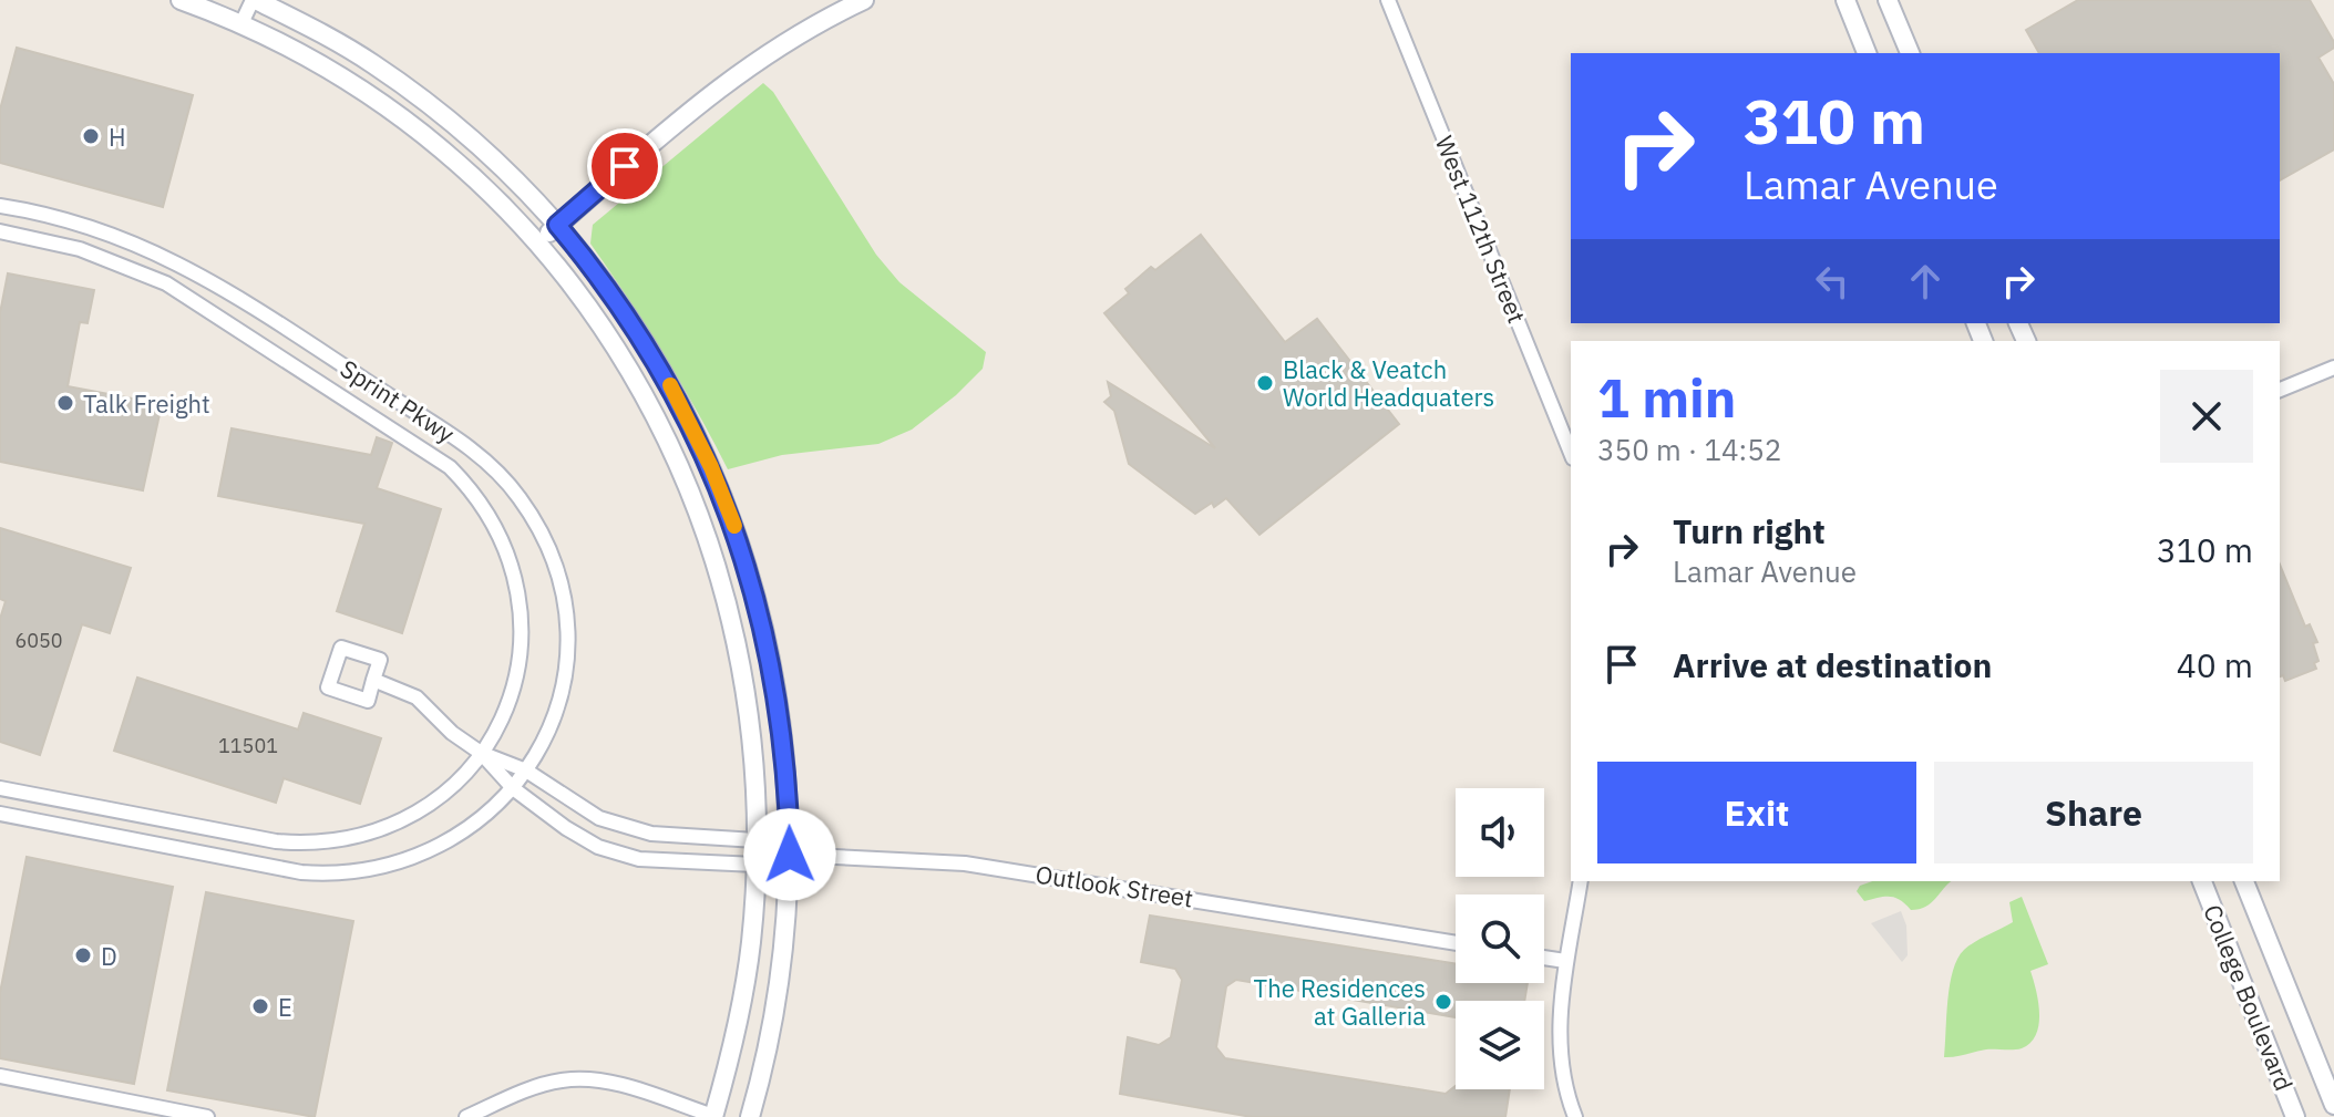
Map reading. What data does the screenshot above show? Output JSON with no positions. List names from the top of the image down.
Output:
{
  "streets": {
    "street": [
      "West 112th Street",
      "Sprint Pkwy",
      "Outlook Street",
      "College Boulevard"
    ]
  },
  "places": [
    "H",
    "Black & Veatch World Headquaters",
    "Talk Freight",
    "D",
    "The Residences at Galleria",
    "E"
  ],
  "house_numbers": ["6050", "11501"],
  "page": {
    "turn": ["310 m", "Lamar Avenue"],
    "heading": ["1 min", "350 m · 14:52"],
    "list": [
      {
        "name": "Turn right",
        "note": "Lamar Avenue",
        "value": "310 m"
      },
      {
        "name": "Arrive at destination",
        "value": "40 m"
      }
    ],
    "buttons": ["Exit", "Share"]
  }
}
